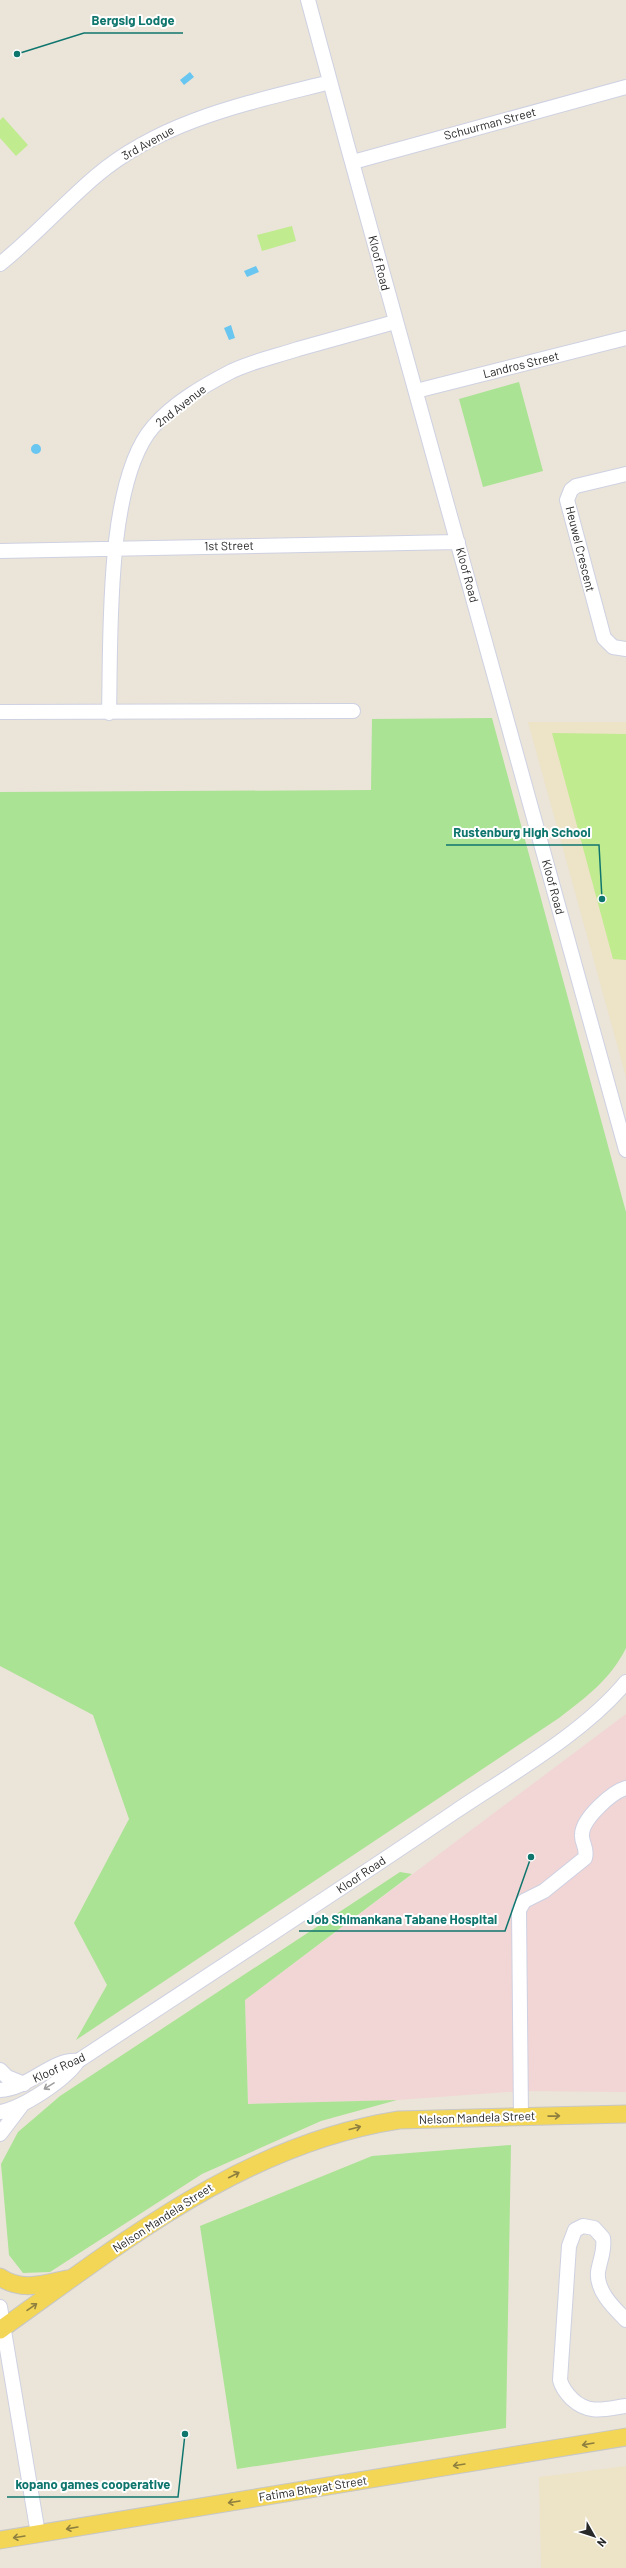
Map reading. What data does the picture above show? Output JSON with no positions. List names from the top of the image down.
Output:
{
  "streets": {
    "main road": ["Nelson Mandela Street", "Fatima Bhayat Street"],
    "street": [
      "Schuurman Street",
      "3rd Avenue",
      "Kloof Road",
      "Landros Street",
      "2nd Avenue",
      "1st Street",
      "Heuwel Crescent"
    ]
  },
  "crossings": [
    ["Schuurman Street", "Kloof Road"],
    ["3rd Avenue", "Kloof Road"],
    ["Kloof Road", "Landros Street"],
    ["Kloof Road", "2nd Avenue"],
    ["Kloof Road", "1st Street"],
    ["2nd Avenue", "1st Street"]
  ],
  "one_way": ["Nelson Mandela Street", "Fatima Bhayat Street"],
  "places": [
    "Bergsig Lodge",
    "Rustenburg High School",
    "Job Shimankana Tabane Hospital",
    "kopano games cooperative"
  ],
  "north": "bottom right"
}
